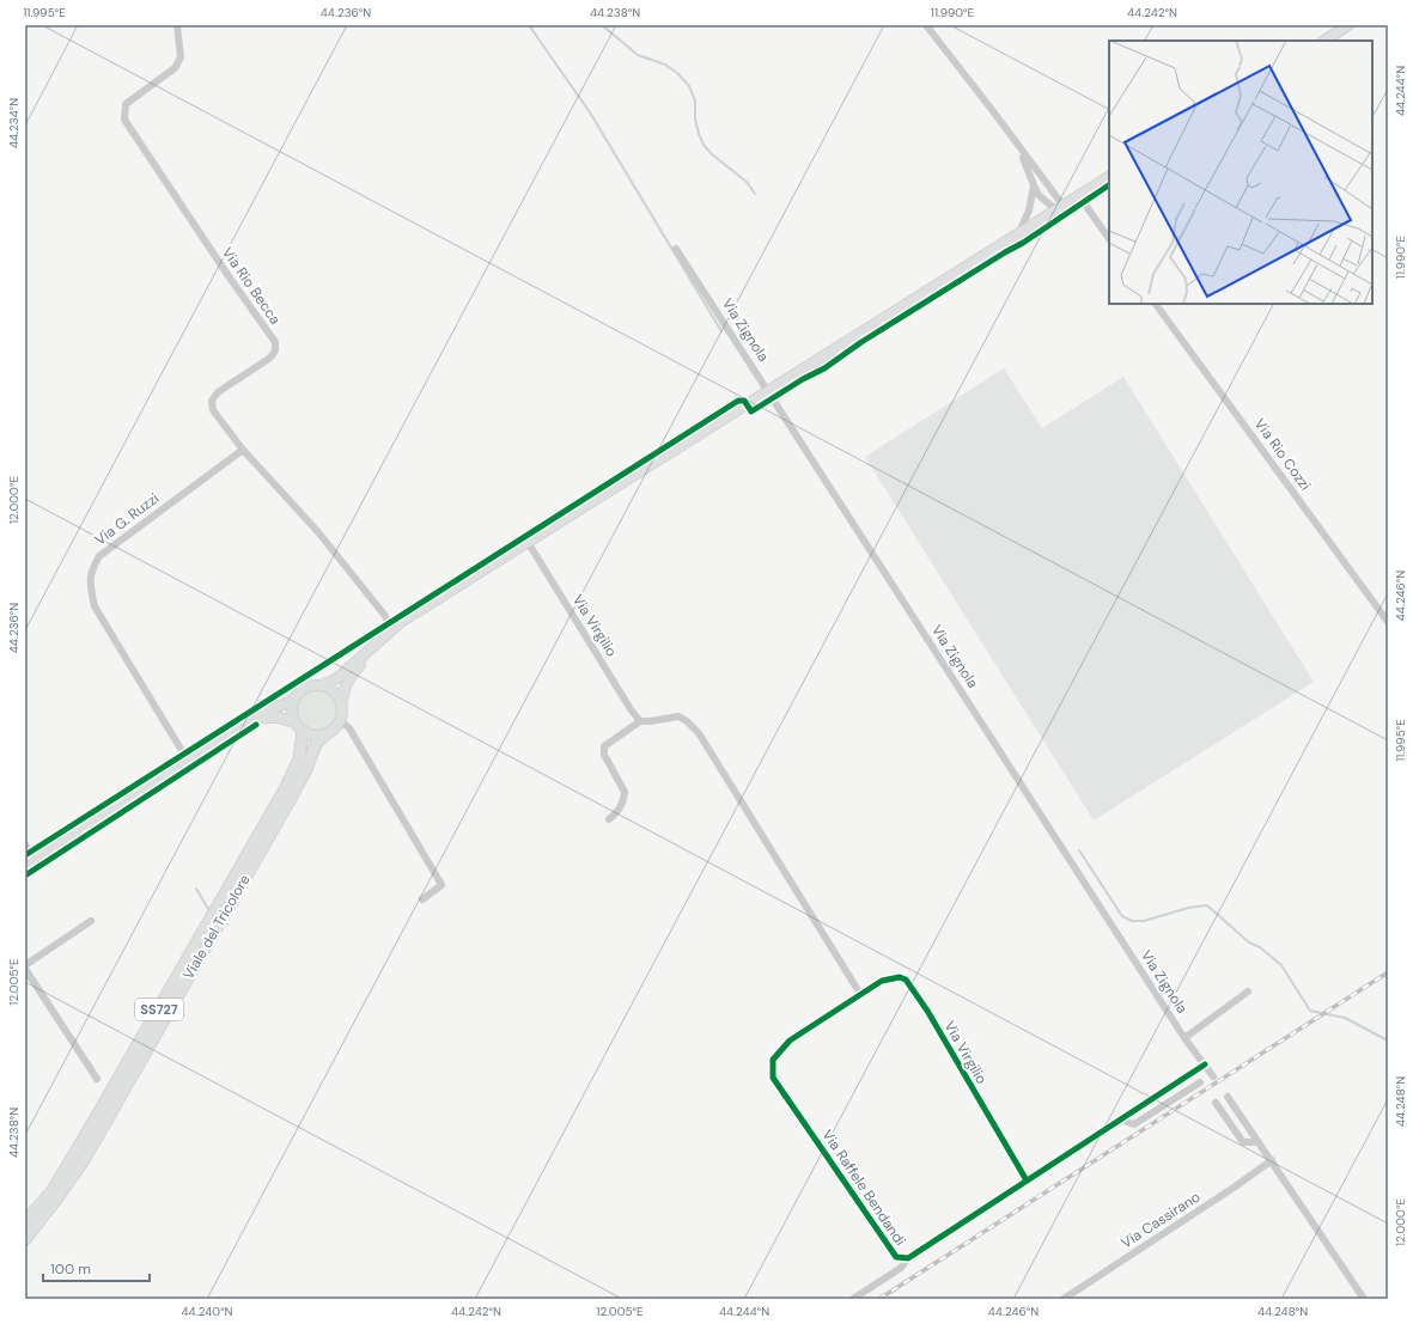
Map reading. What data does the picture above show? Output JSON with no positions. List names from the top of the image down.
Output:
{
  "streets": {
    "highway": ["Viale del Tricolore", "SS727"],
    "street": [
      "Via Rio Becca",
      "Via Zignola",
      "Via Rio Cozzi",
      "Via G. Ruzzi",
      "Via Virgilio",
      "Via Raffele Bendandi",
      "Via Cassirano"
    ]
  },
  "crossings": [
    ["Via Rio Becca", "Via G. Ruzzi"],
    ["Via Zignola", "Via Raffele Bendandi"],
    ["Via Virgilio", "Via Raffele Bendandi"]
  ],
  "scale_bar": "100 m",
  "coordinates": [
    "11.995°E",
    "44.236°N",
    "44.238°N",
    "11.990°E",
    "44.242°N",
    "44.244°N",
    "44.234°N",
    "12.000°E",
    "44.246°N",
    "12.005°E",
    "44.248°N",
    "44.240°N"
  ]
}
